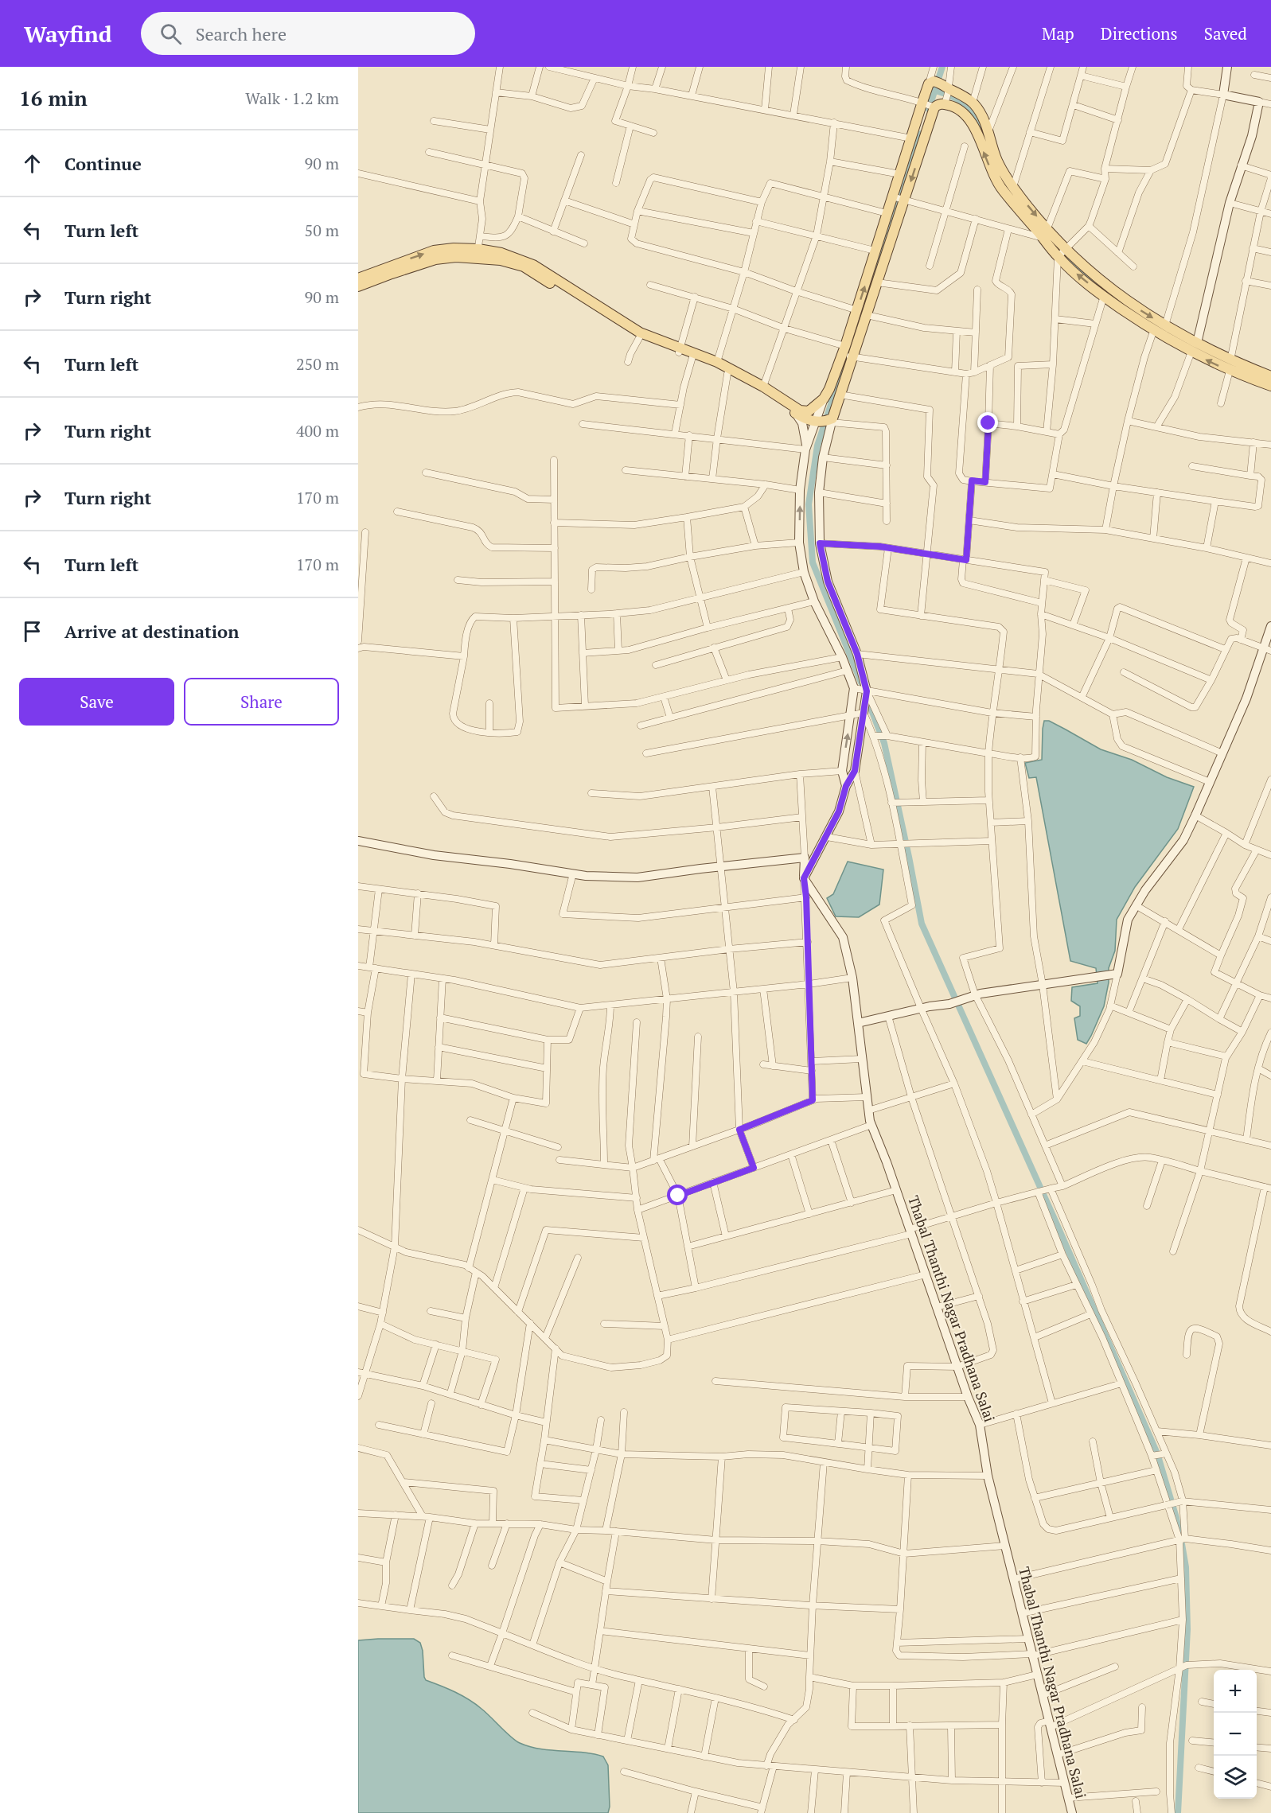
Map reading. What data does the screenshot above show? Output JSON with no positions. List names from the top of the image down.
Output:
{
  "streets": {
    "main road": ["Thabal Thanthi Nagar Pradhana Salai"]
  },
  "page": {
    "header": "Wayfind",
    "search": "Search here",
    "nav": ["Map", "Directions", "Saved"],
    "heading": ["16 min", "Walk · 1.2 km"],
    "list": [
      ["Continue", "90 m"],
      ["Turn left", "50 m"],
      ["Turn right", "90 m"],
      ["Turn left", "250 m"],
      ["Turn right", "400 m"],
      ["Turn right", "170 m"],
      ["Turn left", "170 m"],
      "Arrive at destination"
    ],
    "buttons": ["Save", "Share"],
    "map_buttons": ["+", "−"]
  }
}
